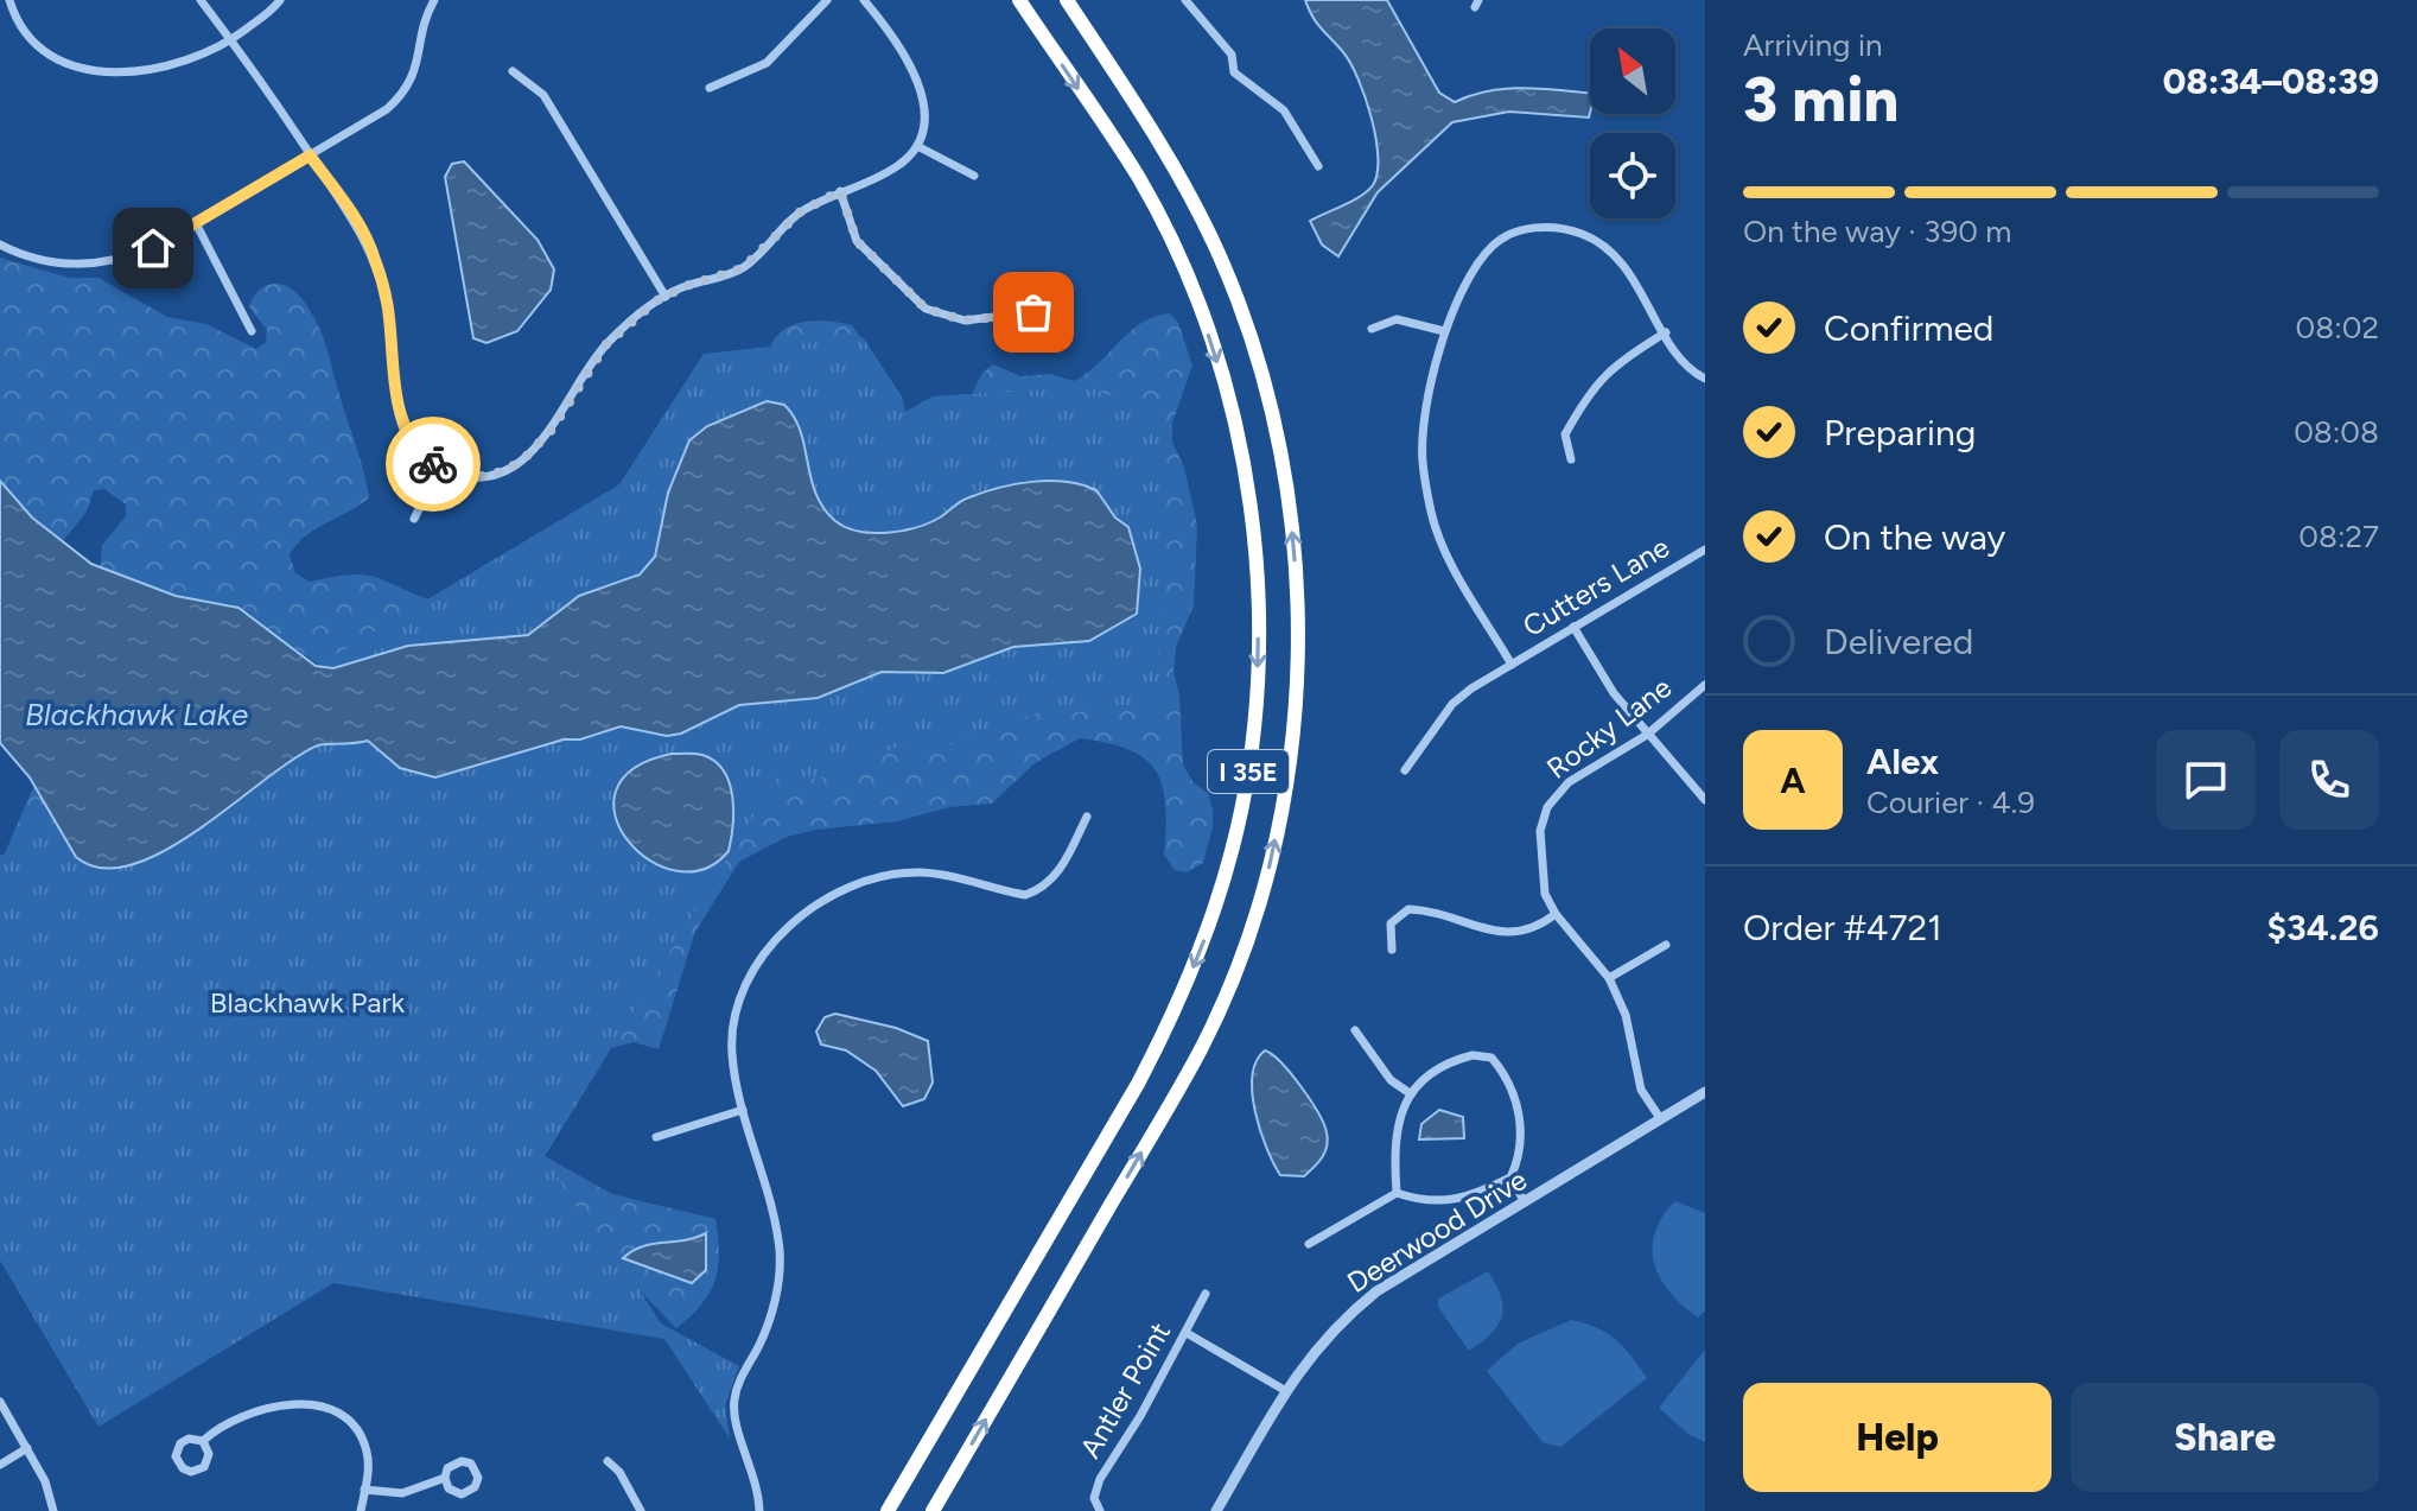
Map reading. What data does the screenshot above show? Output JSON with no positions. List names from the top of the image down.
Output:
{
  "streets": {
    "highway": ["I 35E"],
    "street": [
      "Cutters Lane",
      "Rocky Lane",
      "Deerwood Drive",
      "Antler Point"
    ]
  },
  "crossings": [
    ["Rocky Lane", "Deerwood Drive"]
  ],
  "water": ["Blackhawk Lake"],
  "parks": ["Blackhawk Park"],
  "north": "top left",
  "page": {
    "heading": ["3 min", "Arriving in", "08:34–08:39"],
    "panel": [
      "Alex",
      "Courier · 4.9",
      "Order #4721",
      "$34.26"
    ],
    "bar": "On the way · 390 m",
    "list": [
      ["Confirmed", "08:02"],
      ["Preparing", "08:08"],
      ["On the way", "08:27"],
      "Delivered"
    ],
    "round": "A",
    "buttons": ["Help", "Share"]
  }
}
